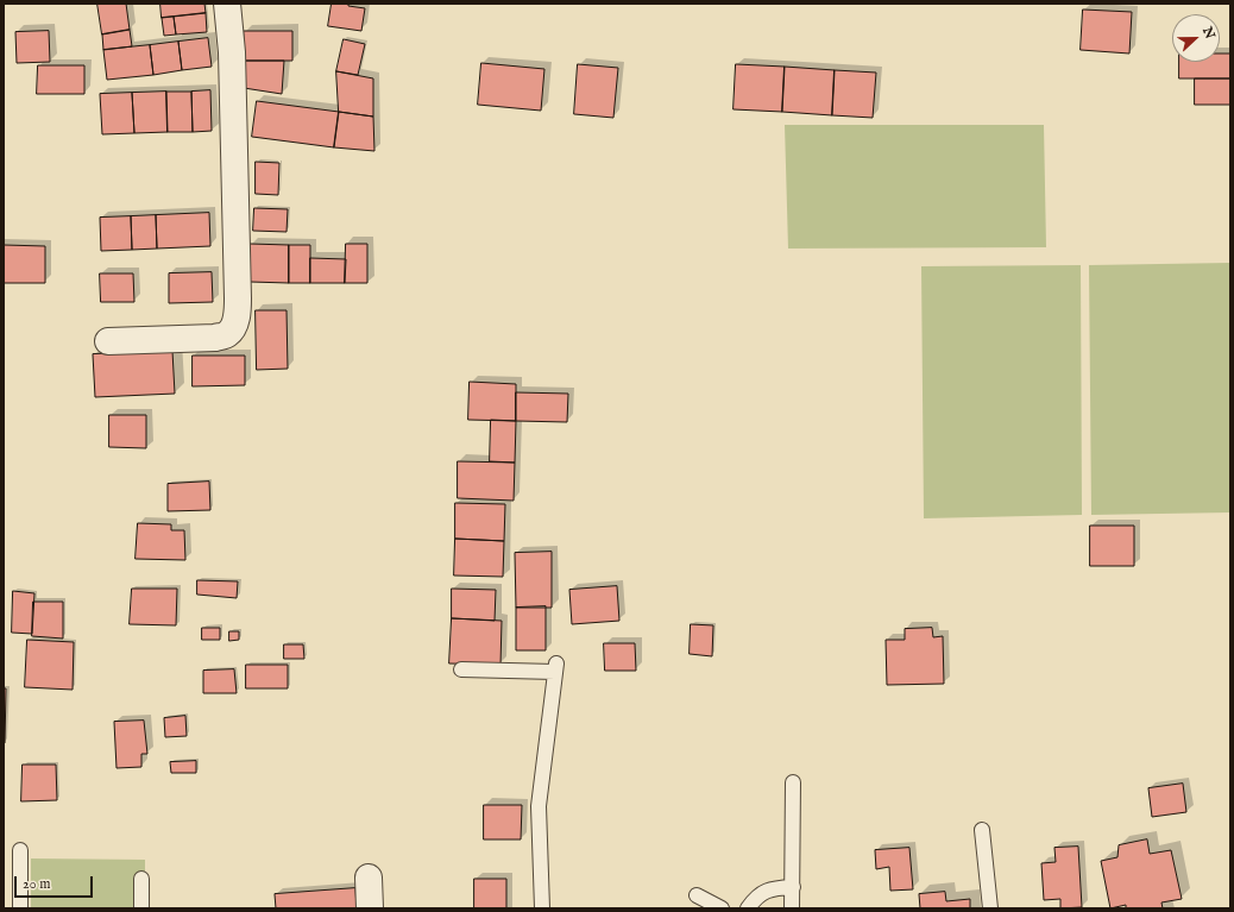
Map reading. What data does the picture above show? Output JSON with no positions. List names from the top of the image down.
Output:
{
  "scale_bar": "20 m",
  "north": "right"
}
